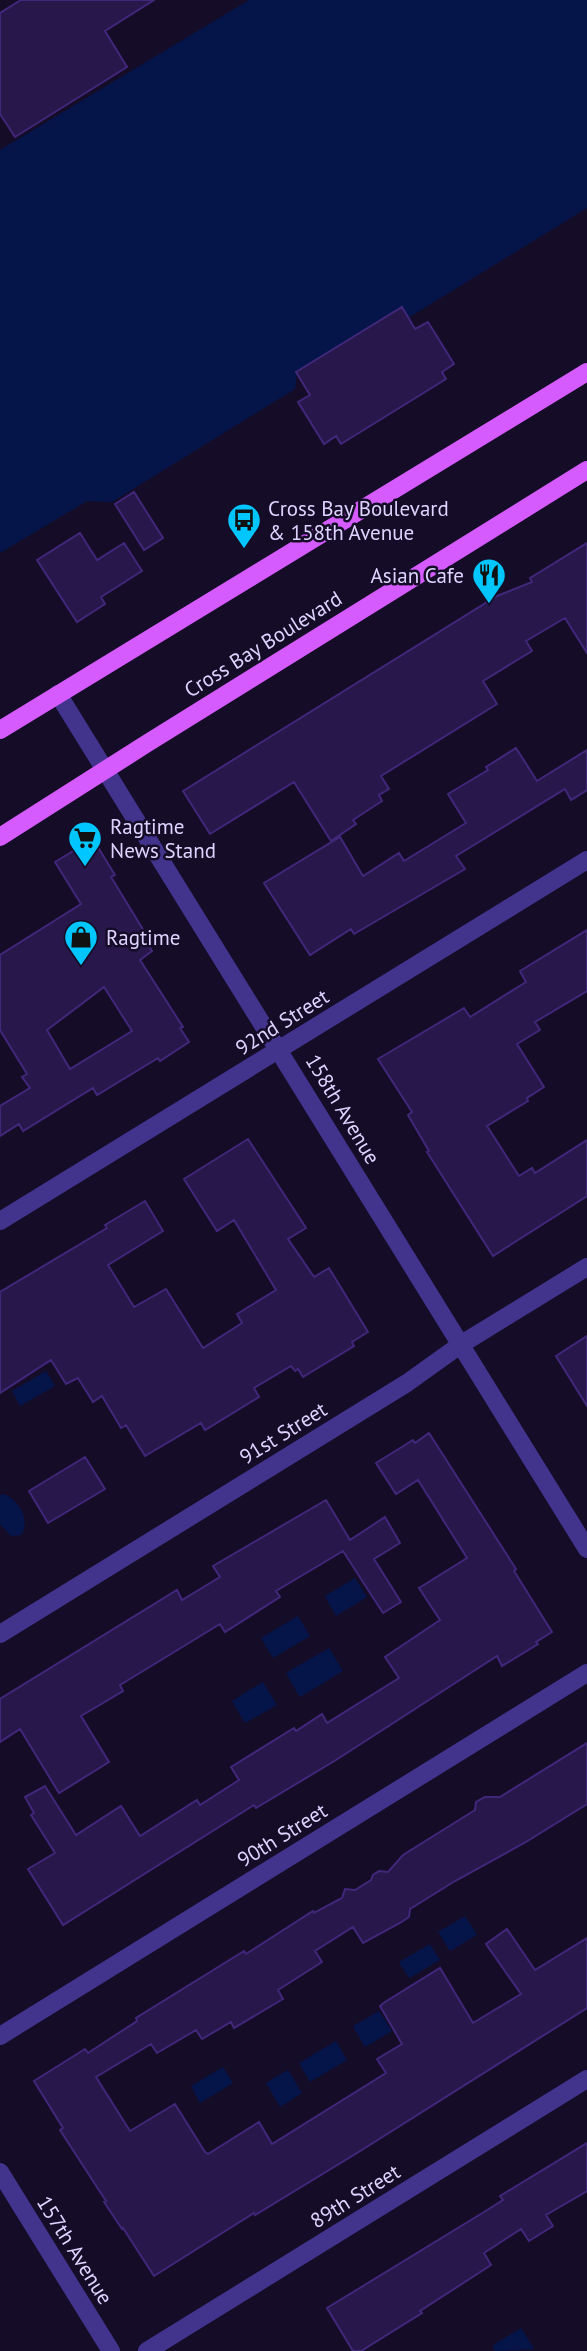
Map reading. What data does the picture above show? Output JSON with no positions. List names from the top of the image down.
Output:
{
  "streets": {
    "main road": ["Cross Bay Boulevard"],
    "street": [
      "92nd Street",
      "158th Avenue",
      "91st Street",
      "90th Street",
      "89th Street",
      "157th Avenue"
    ]
  },
  "crossings": [
    ["Cross Bay Boulevard", "158th Avenue"],
    ["92nd Street", "158th Avenue"],
    ["158th Avenue", "91st Street"]
  ],
  "places": {
    "bus stop": ["Cross Bay Boulevard & 158th Avenue"],
    "restaurant": ["Asian Cafe"],
    "supermarket": ["Ragtime News Stand"],
    "shop": ["Ragtime"]
  }
}
